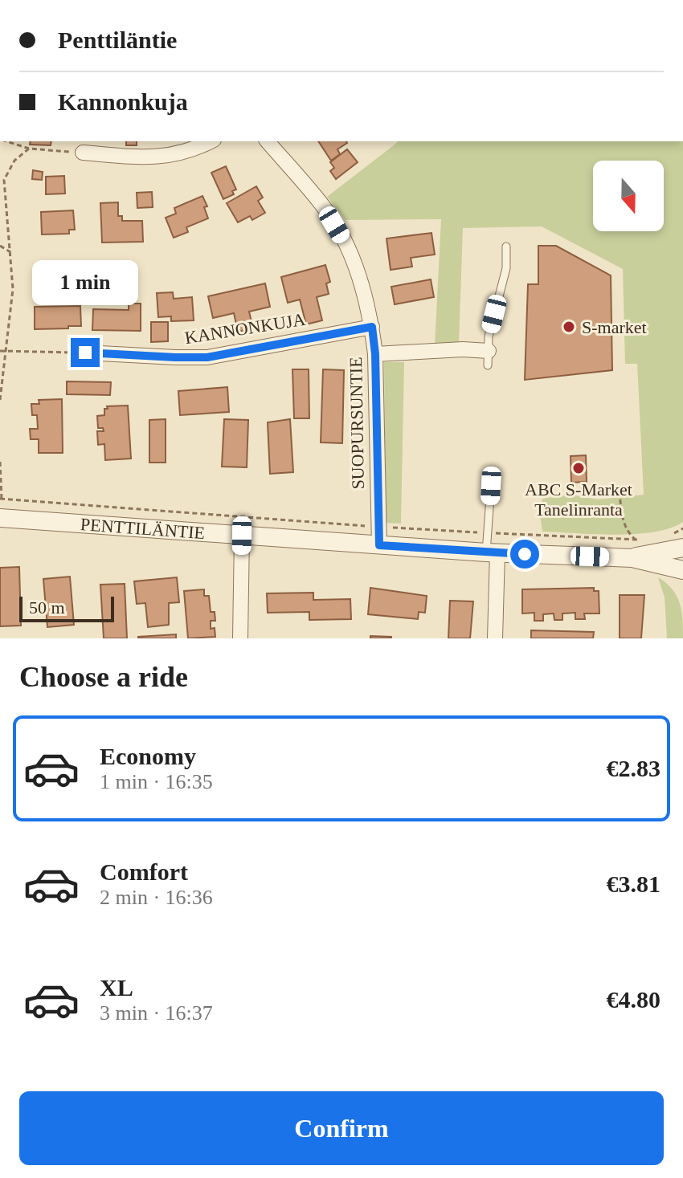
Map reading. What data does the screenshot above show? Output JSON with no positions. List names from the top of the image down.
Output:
{
  "streets": {
    "street": ["KANNONKUJA", "SUOPURSUNTIE", "PENTTILÄNTIE"]
  },
  "crossings": [
    ["KANNONKUJA", "SUOPURSUNTIE"],
    ["SUOPURSUNTIE", "PENTTILÄNTIE"]
  ],
  "places": ["S-market", "ABC S-Market Tanelinranta"],
  "scale_bar": "50 m",
  "north": "bottom",
  "page": {
    "banner": ["Penttiläntie", "Kannonkuja"],
    "bubble": "1 min",
    "scale": "50 m",
    "heading": "Choose a ride",
    "list": [
      {
        "name": "Economy",
        "note": "1 min · 16:35",
        "value": "€2.83"
      },
      {
        "name": "Comfort",
        "note": "2 min · 16:36",
        "value": "€3.81"
      },
      {
        "name": "XL",
        "note": "3 min · 16:37",
        "value": "€4.80"
      }
    ],
    "buttons": "Confirm"
  }
}
